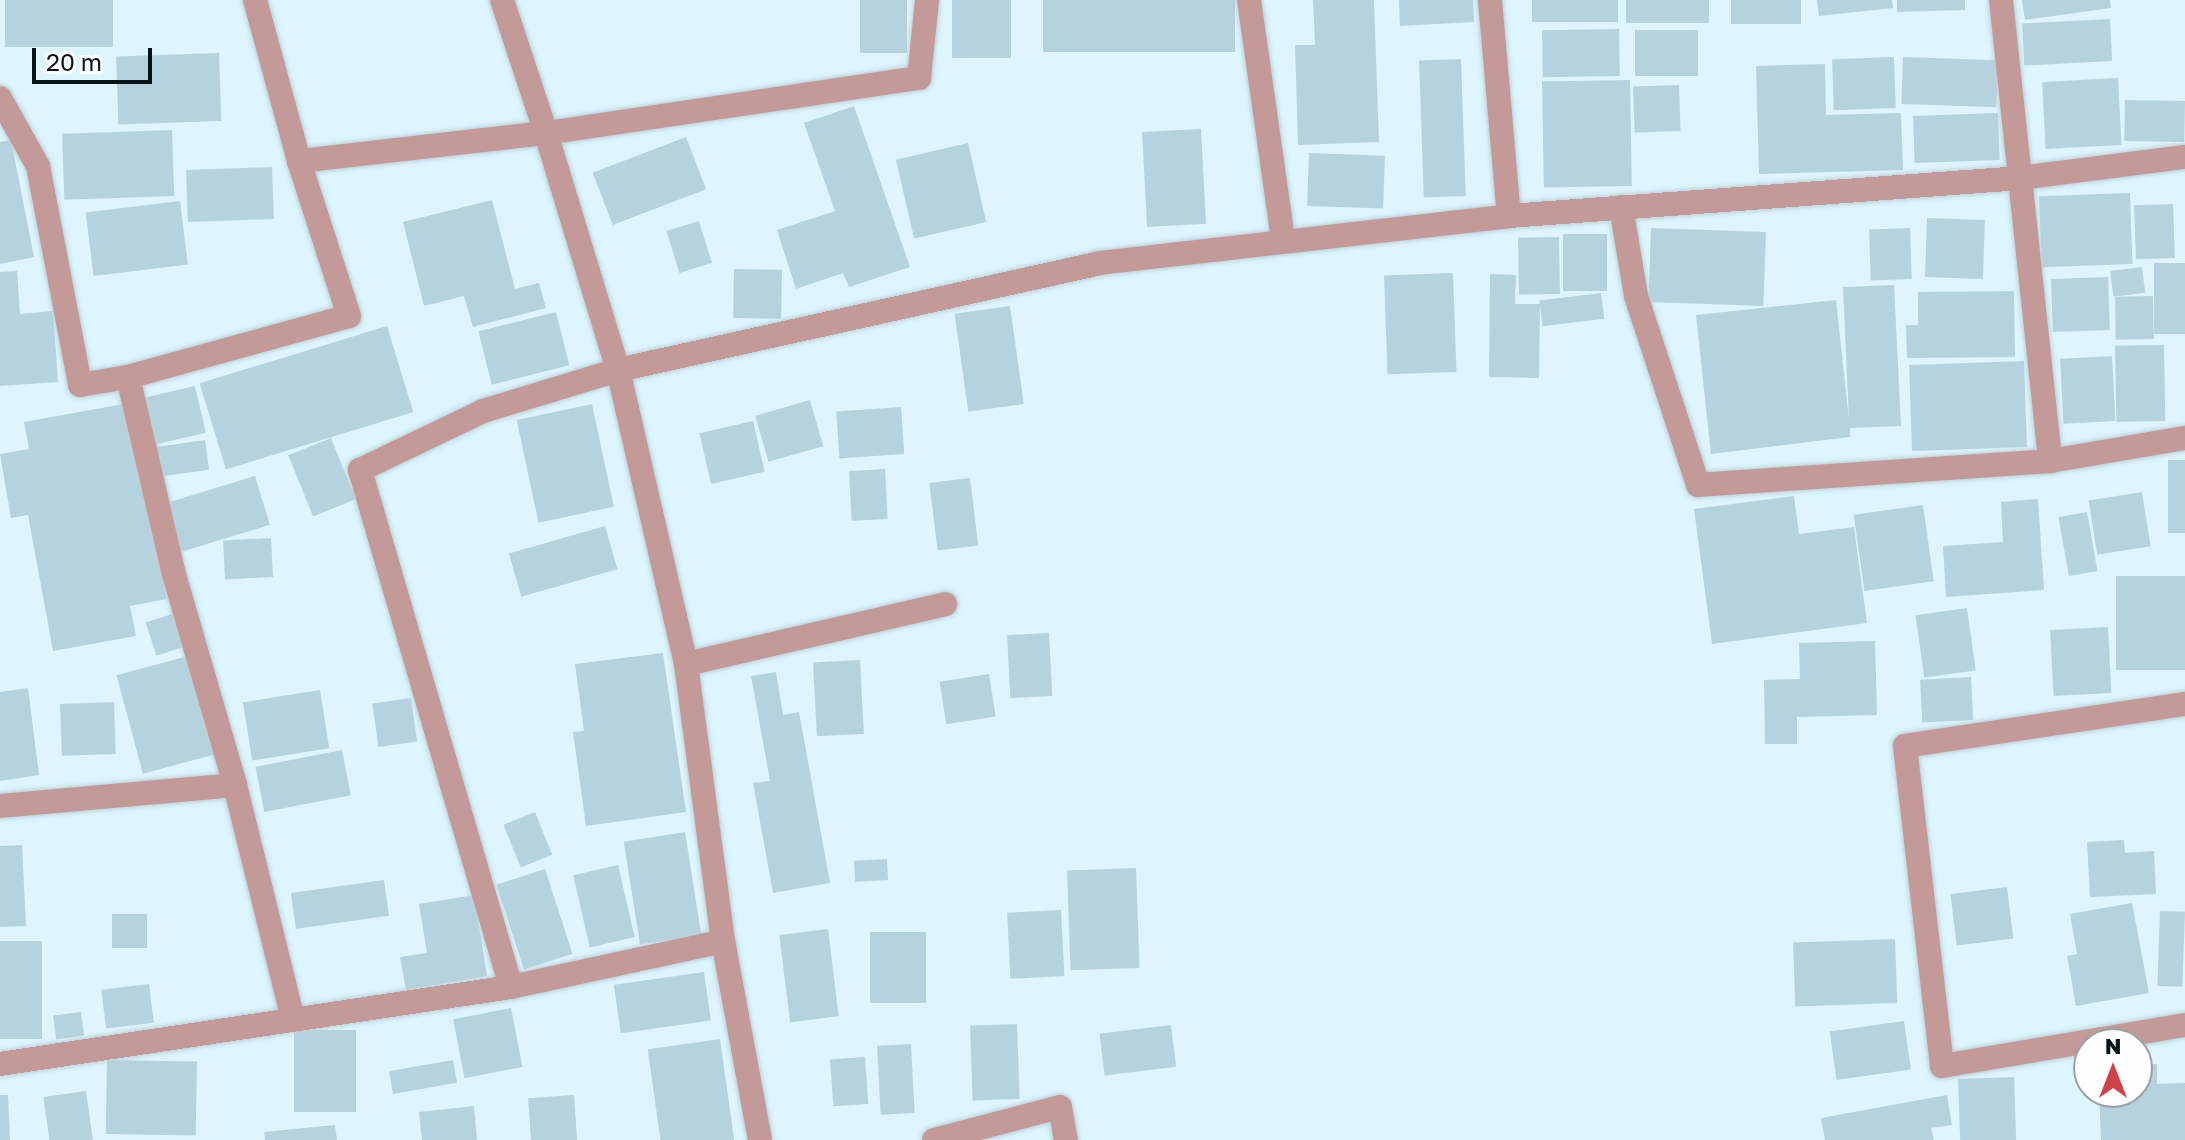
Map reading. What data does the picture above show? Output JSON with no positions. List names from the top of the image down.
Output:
{
  "scale_bar": "20 m",
  "north": "top"
}
